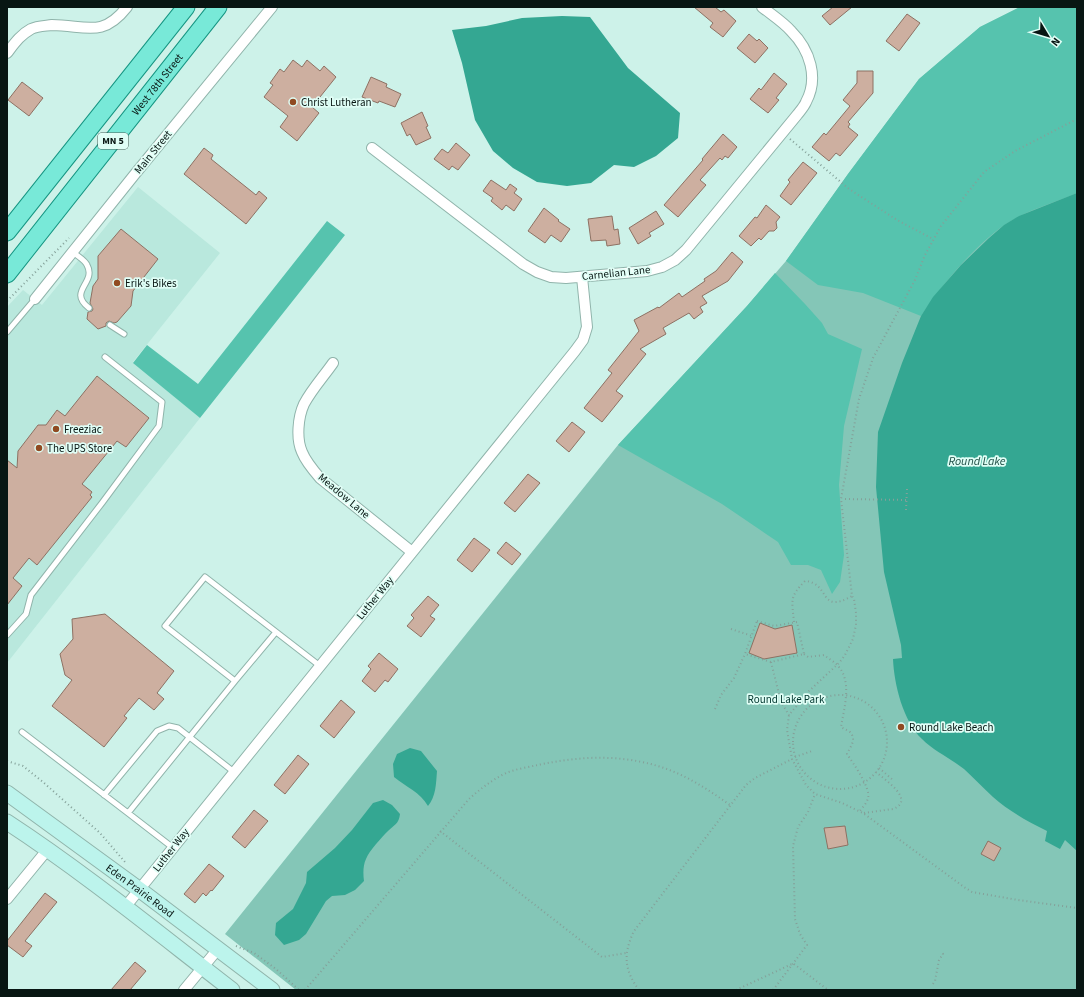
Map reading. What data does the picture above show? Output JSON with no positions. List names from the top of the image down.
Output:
{
  "streets": {
    "main road": ["West 78th Street", "MN 5", "Eden Prairie Road"],
    "street": [
      "Main Street",
      "Carnelian Lane",
      "Meadow Lane",
      "Luther Way"
    ]
  },
  "crossings": [
    ["Carnelian Lane", "Luther Way"],
    ["Meadow Lane", "Luther Way"],
    ["Luther Way", "Eden Prairie Road"]
  ],
  "water": ["Round Lake"],
  "parks": ["Round Lake Park"],
  "places": [
    "Christ Lutheran",
    "Erik's Bikes",
    "Freeziac",
    "The UPS Store",
    "Round Lake Beach"
  ],
  "north": "bottom right"
}
